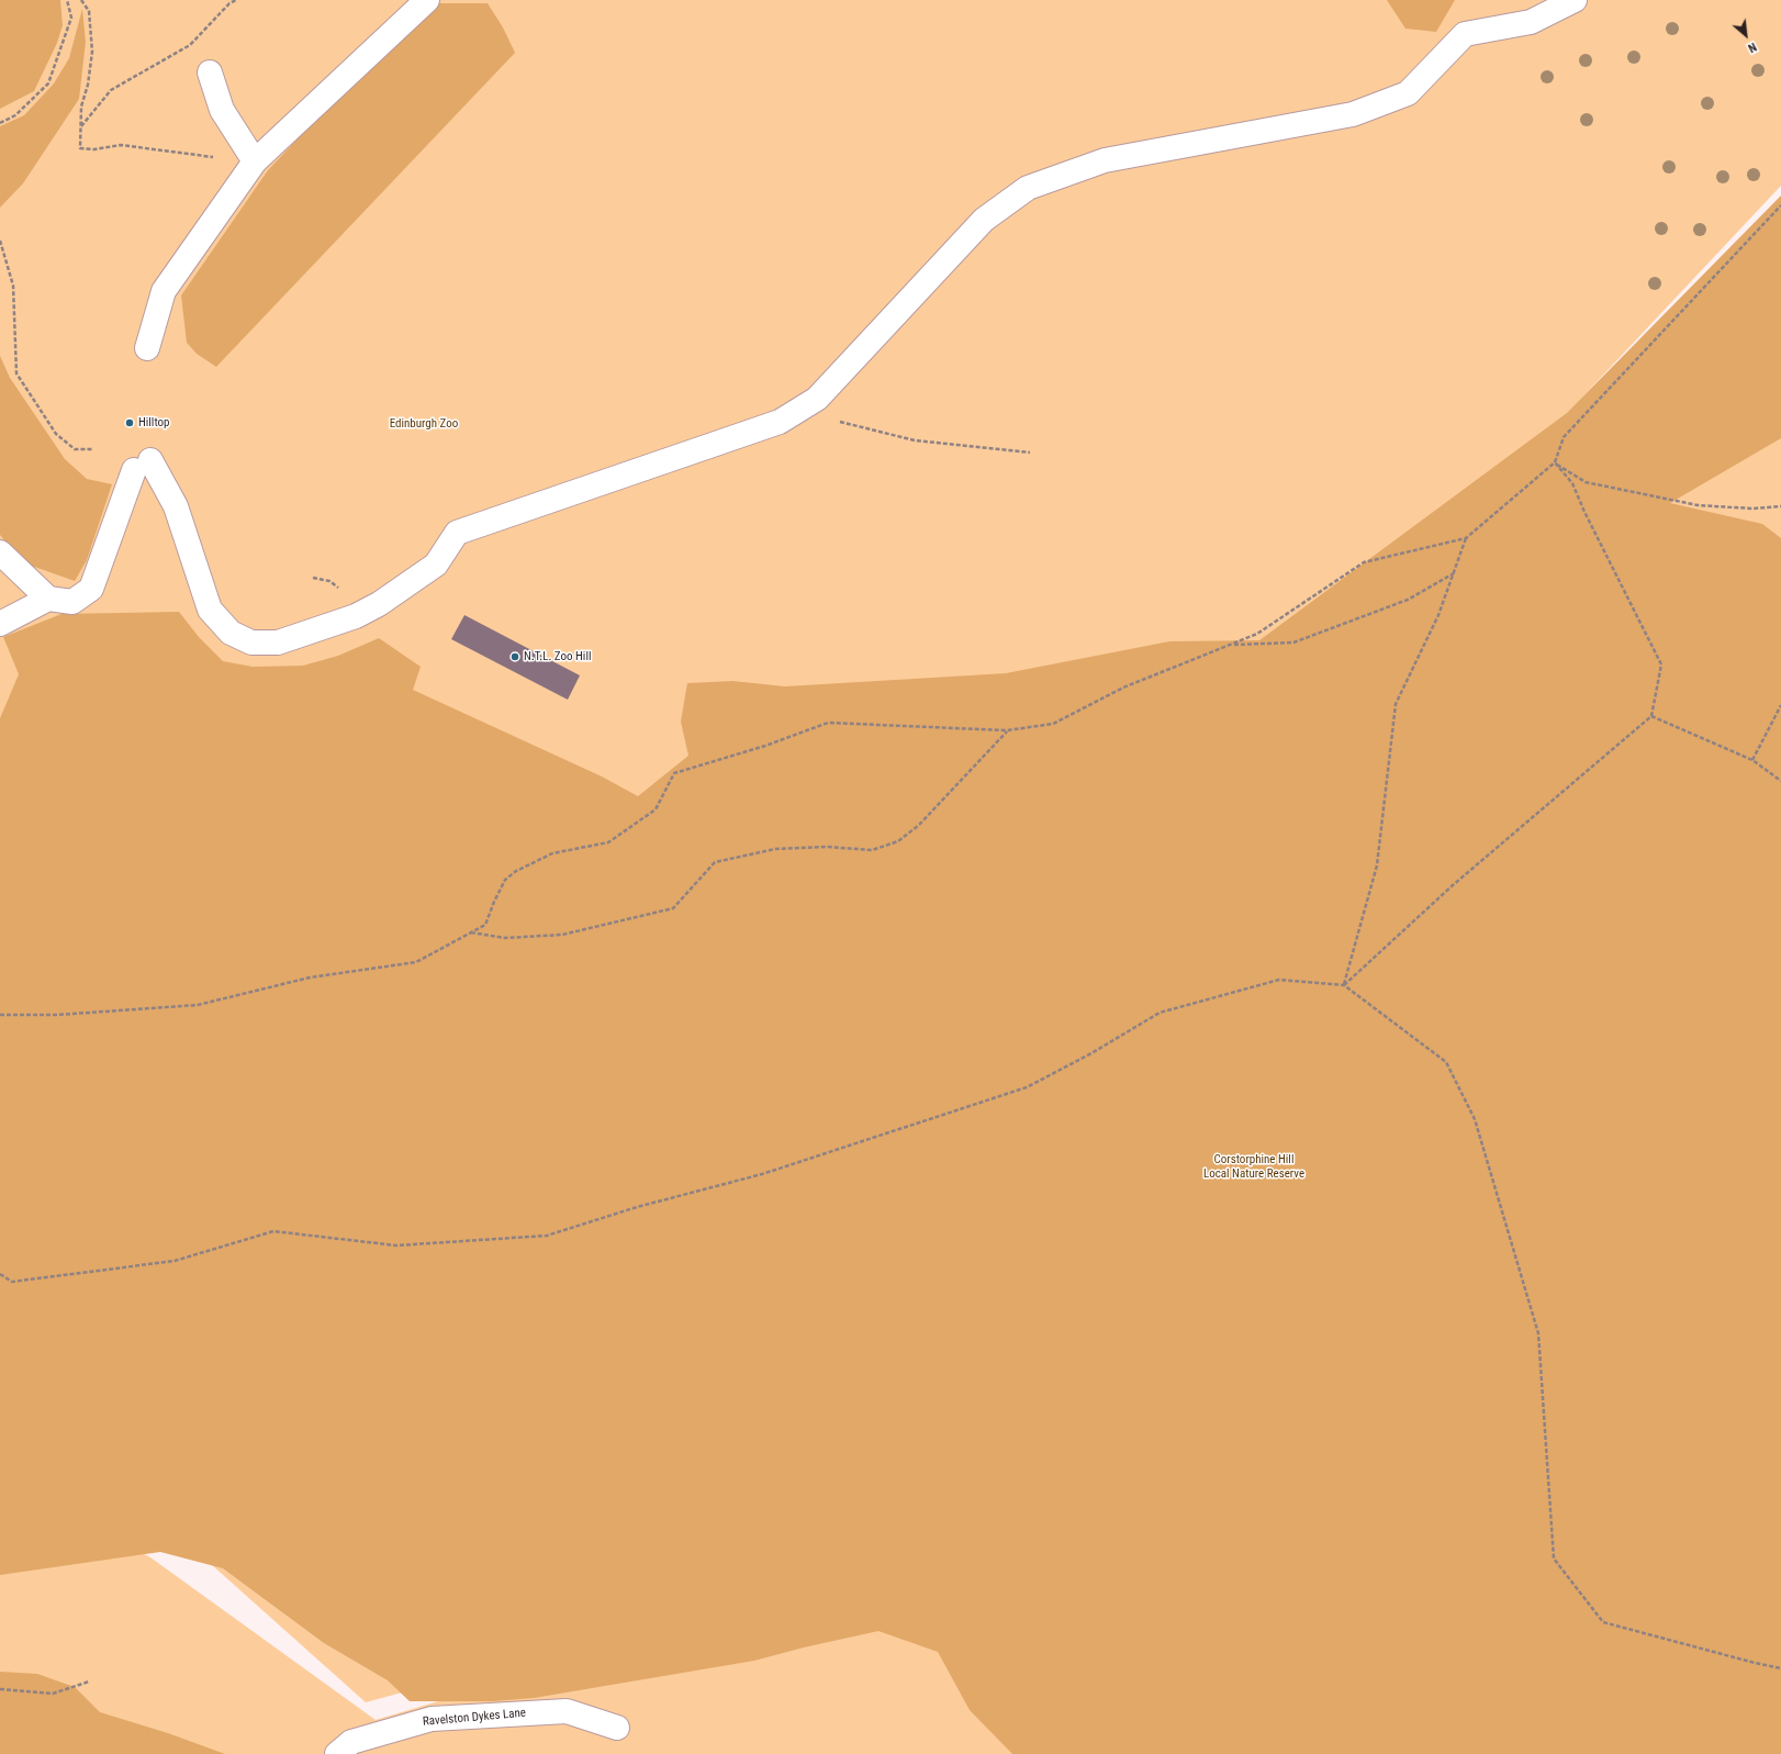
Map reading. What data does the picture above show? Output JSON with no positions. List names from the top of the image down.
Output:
{
  "streets": {
    "lane": ["Ravelston Dykes Lane"]
  },
  "parks": ["Edinburgh Zoo", "Corstorphine Hill Local Nature Reserve"],
  "places": ["Hilltop", "N.T.L. Zoo Hill"],
  "north": "bottom right"
}
